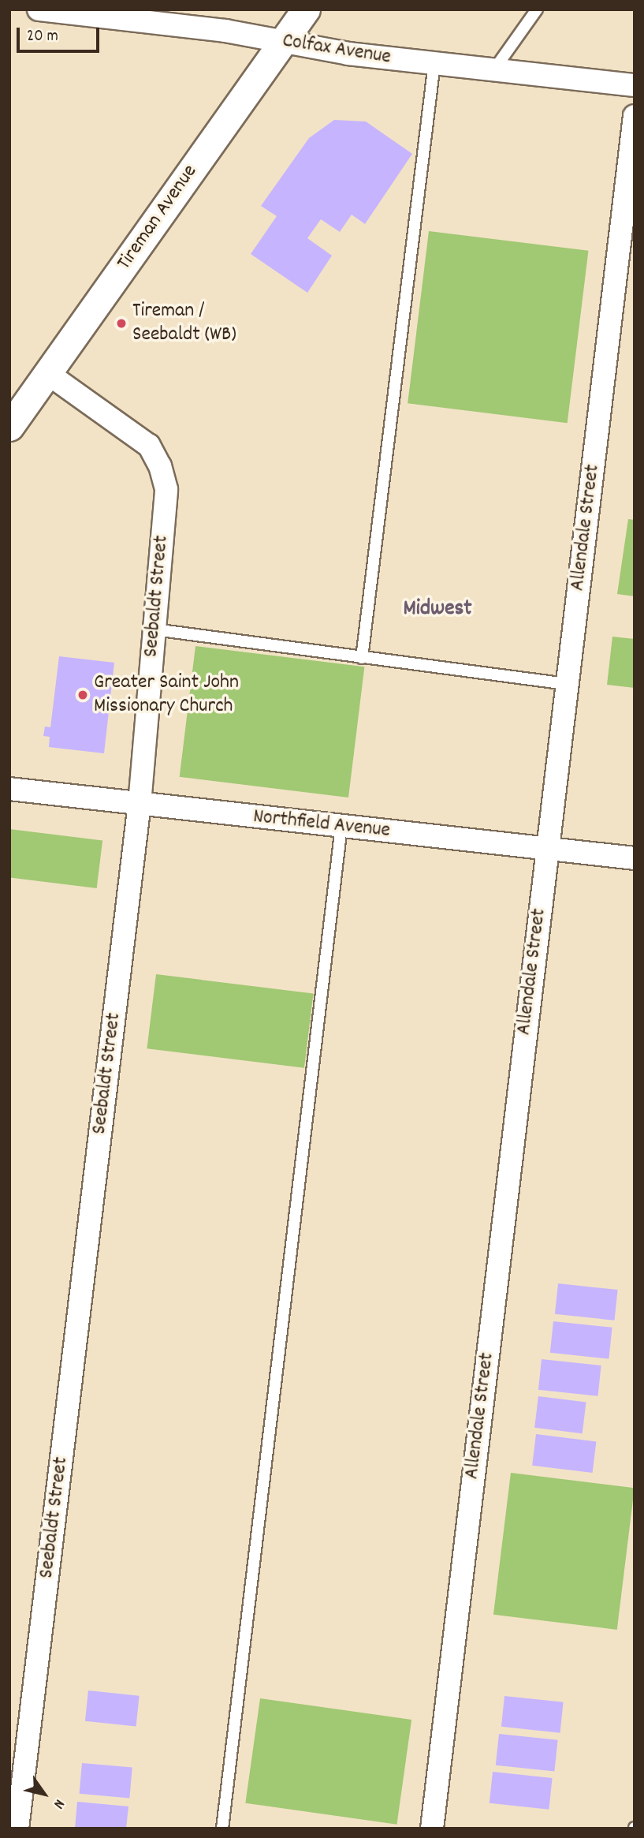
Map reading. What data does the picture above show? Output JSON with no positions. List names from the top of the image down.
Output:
{
  "streets": {
    "street": [
      "Colfax Avenue",
      "Tireman Avenue",
      "Allendale Street",
      "Seebaldt Street",
      "Northfield Avenue"
    ]
  },
  "crossings": [
    ["Colfax Avenue", "Tireman Avenue"],
    ["Tireman Avenue", "Seebaldt Street"],
    ["Allendale Street", "Northfield Avenue"],
    ["Seebaldt Street", "Northfield Avenue"]
  ],
  "districts": ["Midwest"],
  "places": ["Tireman / Seebaldt (WB)", "Greater Saint John Missionary Church"],
  "scale_bar": "20 m",
  "north": "bottom right"
}
